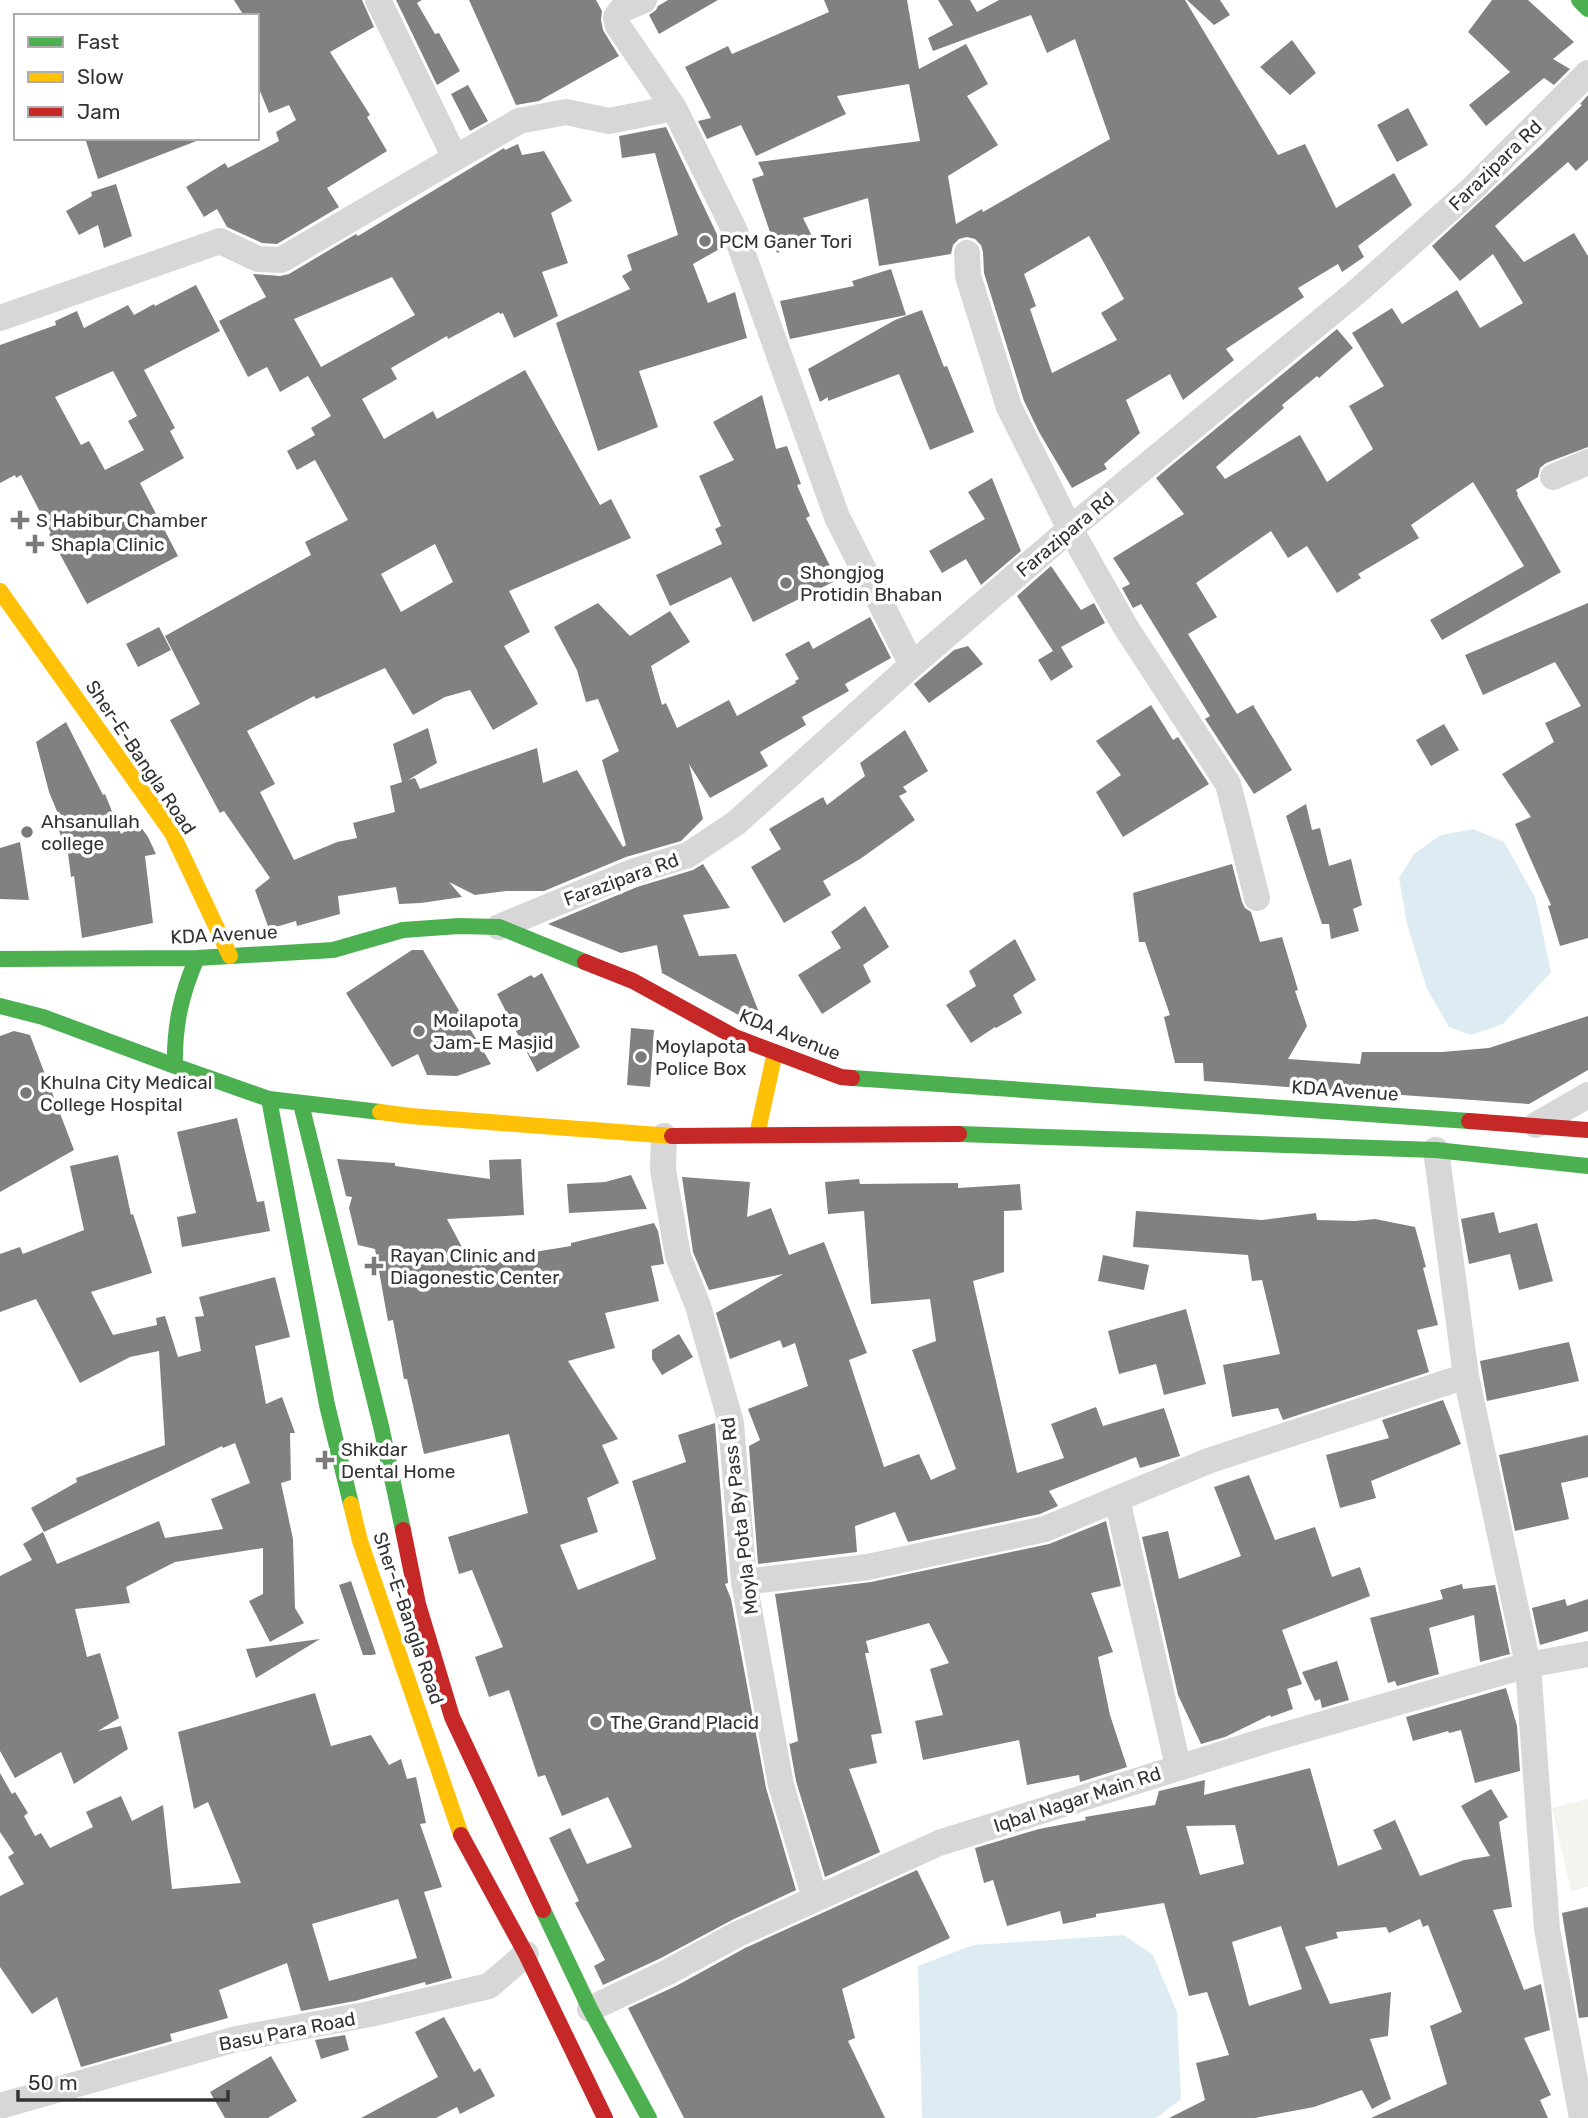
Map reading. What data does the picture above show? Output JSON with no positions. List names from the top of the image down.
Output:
{
  "streets": {
    "main road": ["Sher-E-Bangla Road", "KDA Avenue"],
    "street": [
      "Farazipara Rd",
      "Moyla Pota By Pass Rd",
      "Iqbal Nagar Main Rd",
      "Basu Para Road"
    ]
  },
  "crossings": [
    ["Farazipara Rd", "KDA Avenue"],
    ["Sher-E-Bangla Road", "KDA Avenue"],
    ["Sher-E-Bangla Road", "Iqbal Nagar Main Rd"],
    ["Sher-E-Bangla Road", "Basu Para Road"],
    ["Moyla Pota By Pass Rd", "Iqbal Nagar Main Rd"]
  ],
  "places": {
    "other": [
      "PCM Ganer Tori",
      "Shongjog Protidin Bhaban",
      "Ahsanullah college",
      "Moilapota Jam-E Masjid",
      "Moylapota Police Box",
      "Khulna City Medical College Hospital",
      "The Grand Placid"
    ],
    "health": [
      "S Habibur Chamber",
      "Shapla Clinic",
      "Rayan Clinic and Diagonestic Center",
      "Shikdar Dental Home"
    ]
  },
  "legend": ["Fast", "Slow", "Jam"],
  "scale_bar": "50 m"
}
